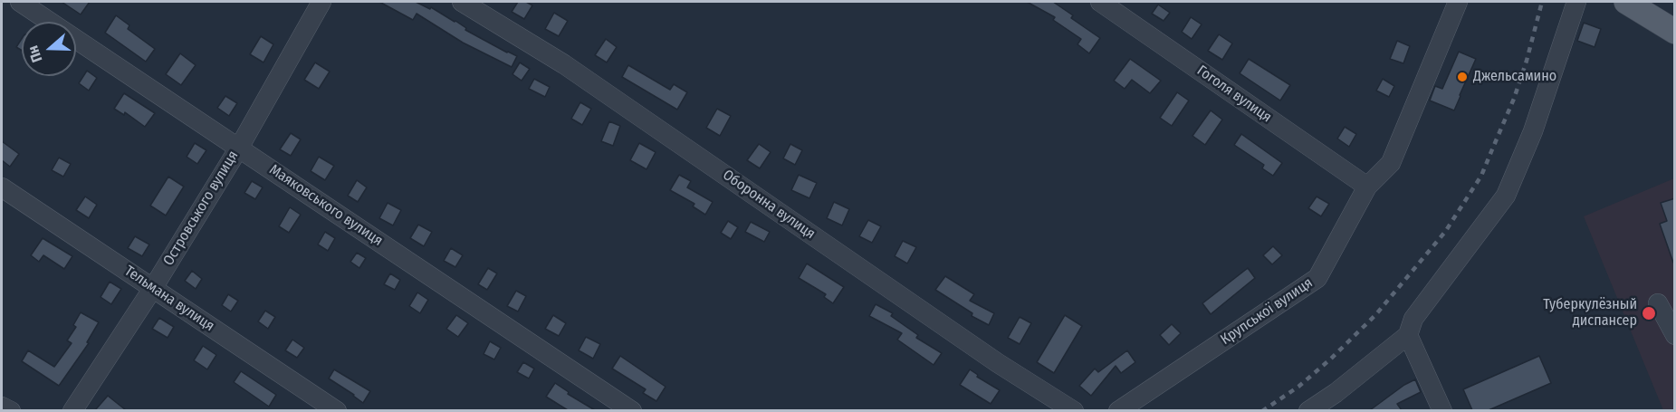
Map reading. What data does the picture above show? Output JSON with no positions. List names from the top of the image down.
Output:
{
  "streets": {
    "street": [
      "Гоголя вулиця",
      "Оборонна вулиця",
      "Маяковського вулиця",
      "Островського вулиця",
      "Тельмана вулиця",
      "Крупської вулиця"
    ]
  },
  "crossings": [
    ["Гоголя вулиця", "Крупської вулиця"],
    ["Маяковського вулиця", "Островського вулиця"],
    ["Островського вулиця", "Тельмана вулиця"]
  ],
  "places": ["Джельсамино", "Туберкулёзный диспансер"],
  "north": "left"
}
